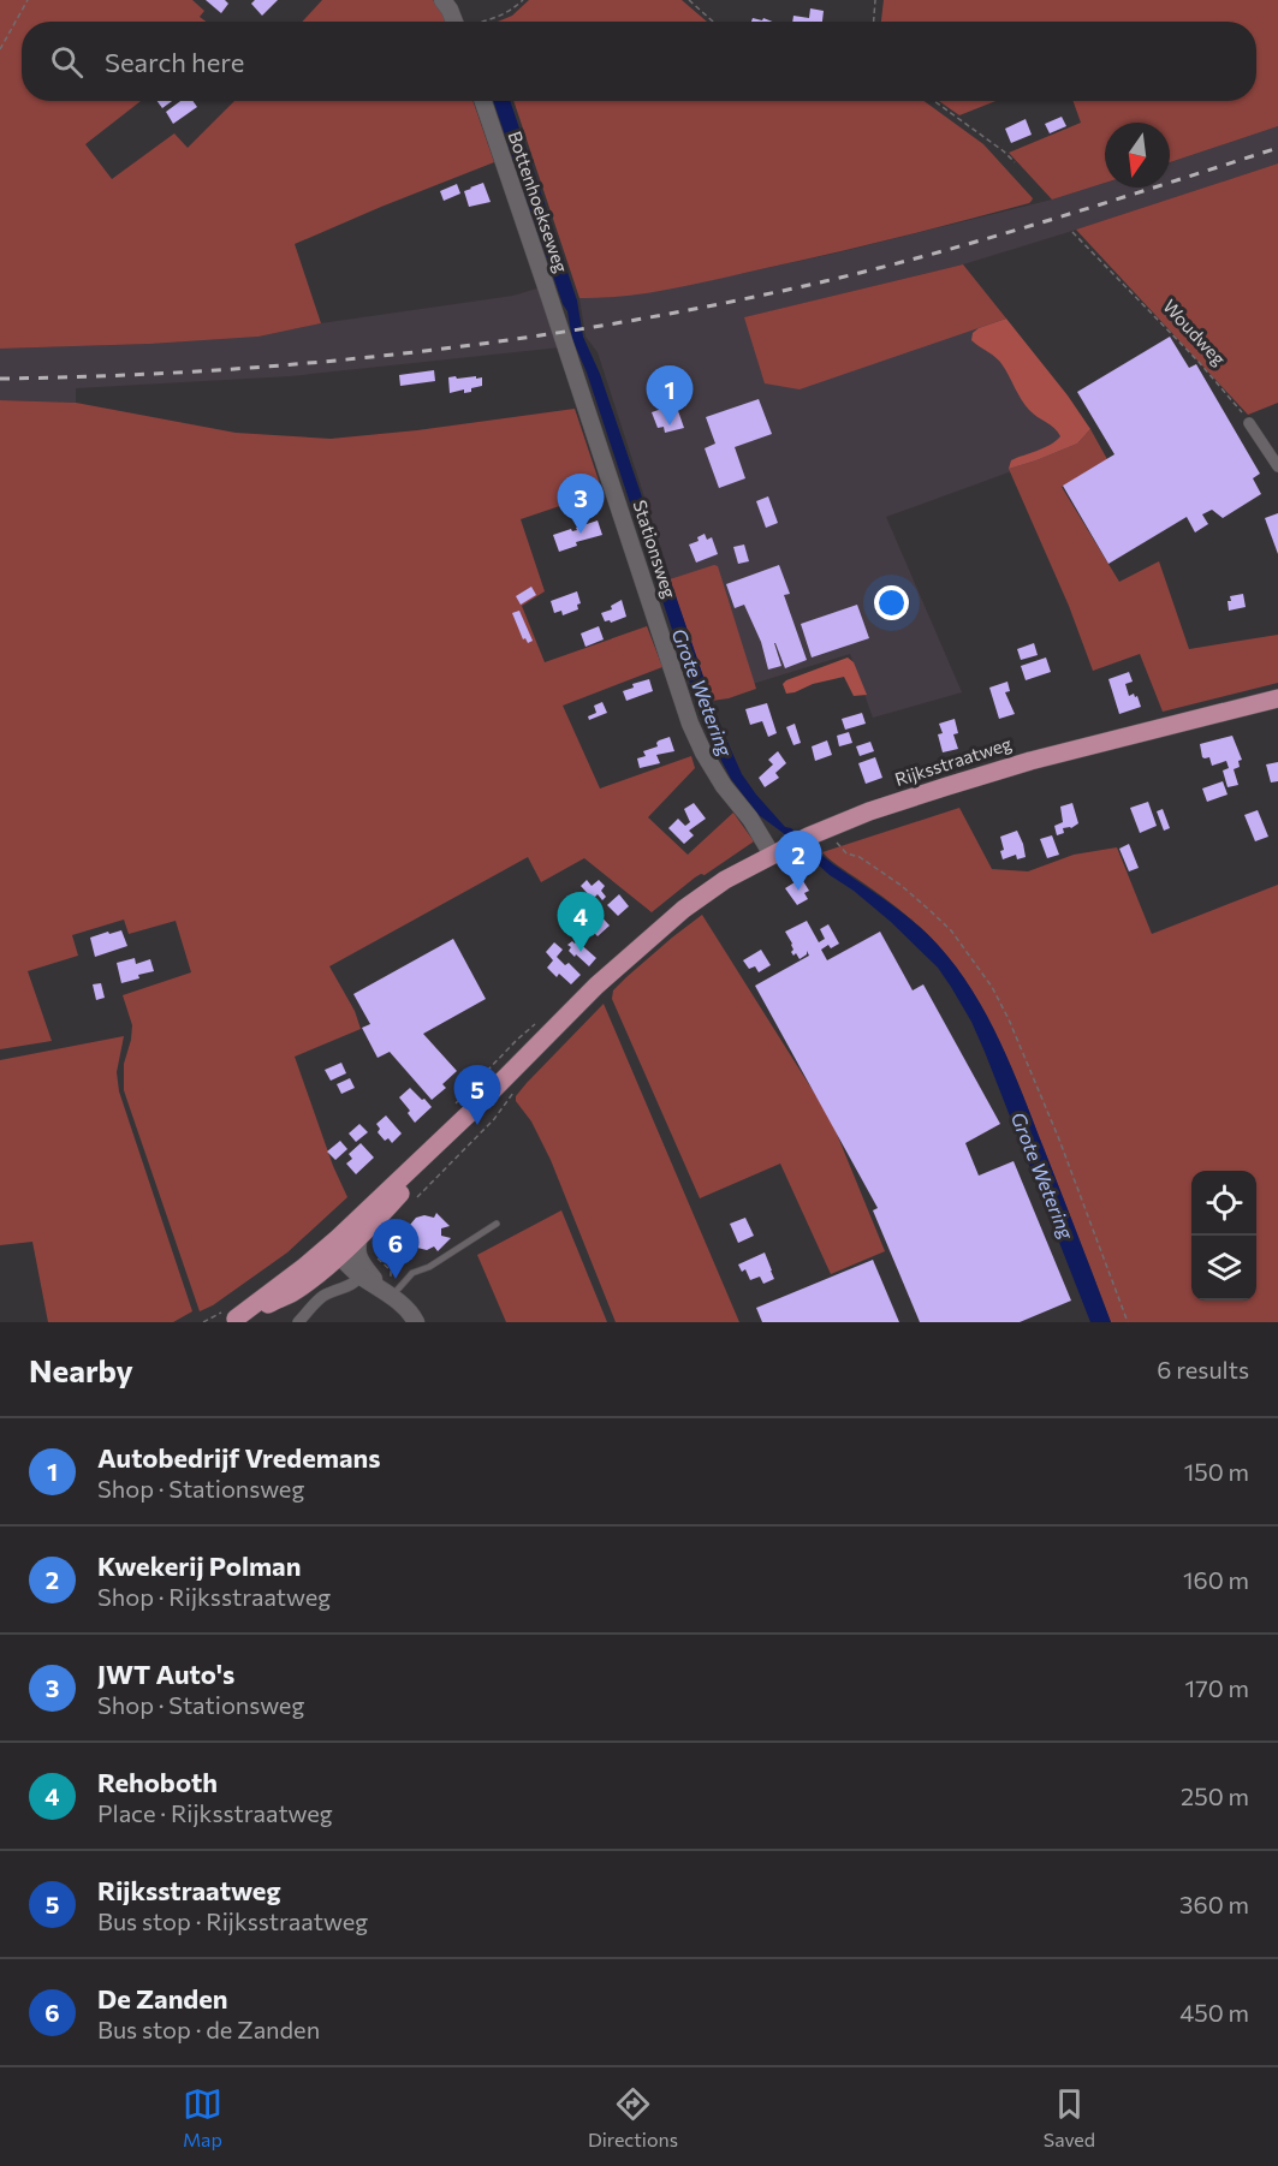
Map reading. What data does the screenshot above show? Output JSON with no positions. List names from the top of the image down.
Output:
{
  "streets": {
    "main road": ["Rijksstraatweg"],
    "street": ["Bottenhoekseweg", "Stationsweg"],
    "path": ["Woudweg"]
  },
  "crossings": [
    ["Bottenhoekseweg", "Stationsweg"],
    ["Stationsweg", "Rijksstraatweg"]
  ],
  "water": ["Grote Wetering"],
  "north": "bottom",
  "page": {
    "search": "Search here",
    "pins": [
      "1",
      "3",
      "2",
      "4",
      "5",
      "6"
    ],
    "heading": ["Nearby", "6 results"],
    "list": [
      {
        "mark": "1",
        "name": "Autobedrijf Vredemans",
        "note": "Shop · Stationsweg",
        "value": "150 m"
      },
      {
        "mark": "2",
        "name": "Kwekerij Polman",
        "note": "Shop · Rijksstraatweg",
        "value": "160 m"
      },
      {
        "mark": "3",
        "name": "JWT Auto's",
        "note": "Shop · Stationsweg",
        "value": "170 m"
      },
      {
        "mark": "4",
        "name": "Rehoboth",
        "note": "Place · Rijksstraatweg",
        "value": "250 m"
      },
      {
        "mark": "5",
        "name": "Rijksstraatweg",
        "note": "Bus stop · Rijksstraatweg",
        "value": "360 m"
      },
      {
        "mark": "6",
        "name": "De Zanden",
        "note": "Bus stop · de Zanden",
        "value": "450 m"
      }
    ],
    "nav": ["Map", "Directions", "Saved"]
  }
}
